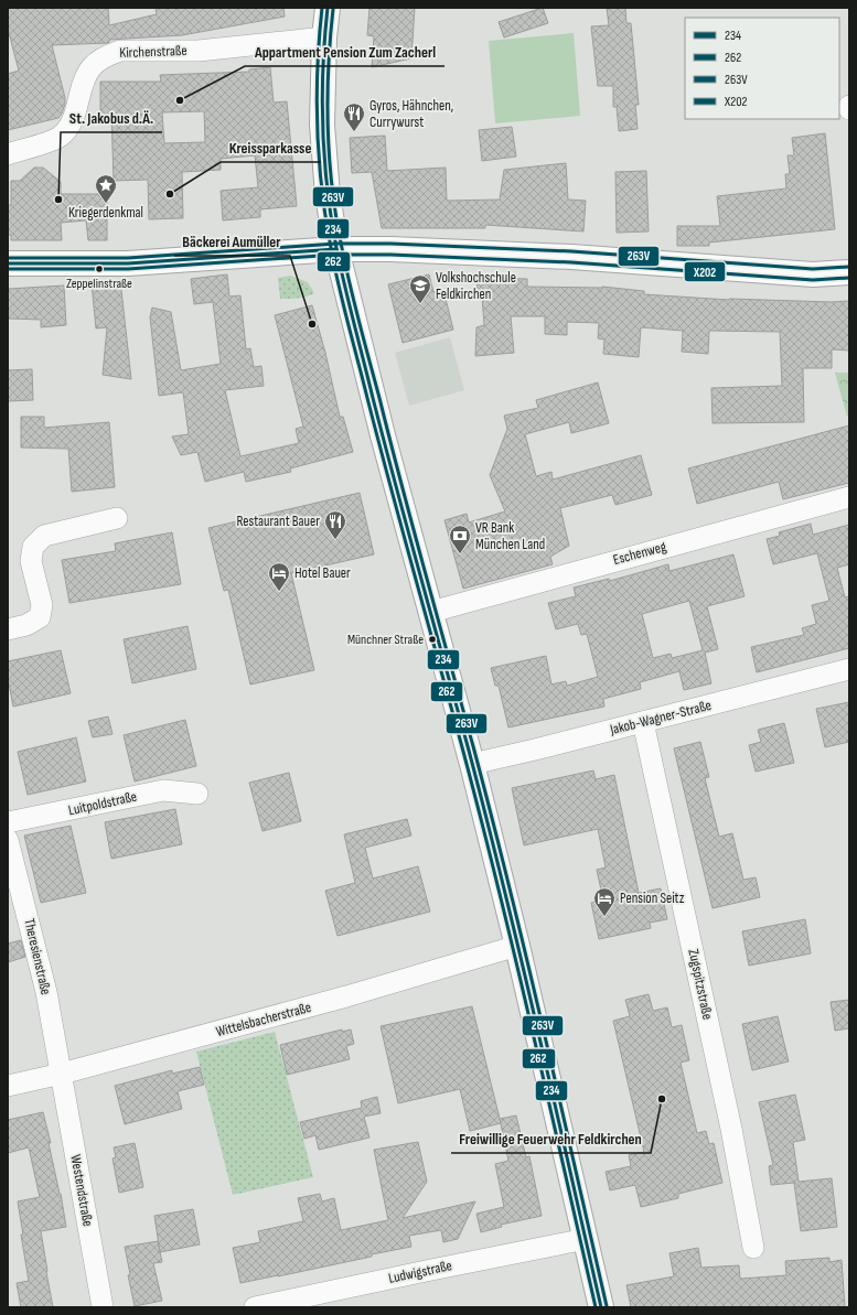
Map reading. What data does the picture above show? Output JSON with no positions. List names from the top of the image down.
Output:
{
  "streets": {
    "street": [
      "Kirchenstraße",
      "Eschenweg",
      "Jakob-Wagner-Straße",
      "Luitpoldstraße",
      "Theresienstraße",
      "Zugspitzstraße",
      "Wittelsbacherstraße",
      "Westendstraße",
      "Ludwigstraße"
    ]
  },
  "crossings": [
    ["Jakob-Wagner-Straße", "Zugspitzstraße"],
    ["Theresienstraße", "Wittelsbacherstraße"],
    ["Theresienstraße", "Westendstraße"],
    ["Wittelsbacherstraße", "Westendstraße"]
  ],
  "places": {
    "other": [
      "Appartment Pension Zum Zacherl",
      "Kreissparkasse",
      "St. Jakobus d.Ä.",
      "Zeppelinstraße",
      "Bäckerei Aumüller",
      "Münchner Straße",
      "Freiwillige Feuerwehr Feldkirchen"
    ],
    "restaurant": ["Gyros, Hähnchen, Currywurst", "Restaurant Bauer"],
    "place": ["Kriegerdenkmal"],
    "school or university": ["Volkshochschule Feldkirchen"],
    "bank": ["VR Bank München Land"],
    "hotel": ["Hotel Bauer", "Pension Seitz"]
  },
  "lines": [
    "transit line 234",
    "transit line 262",
    "transit line 263V",
    "transit line X202"
  ],
  "legend": [
    "234",
    "262",
    "263V",
    "X202"
  ]
}
